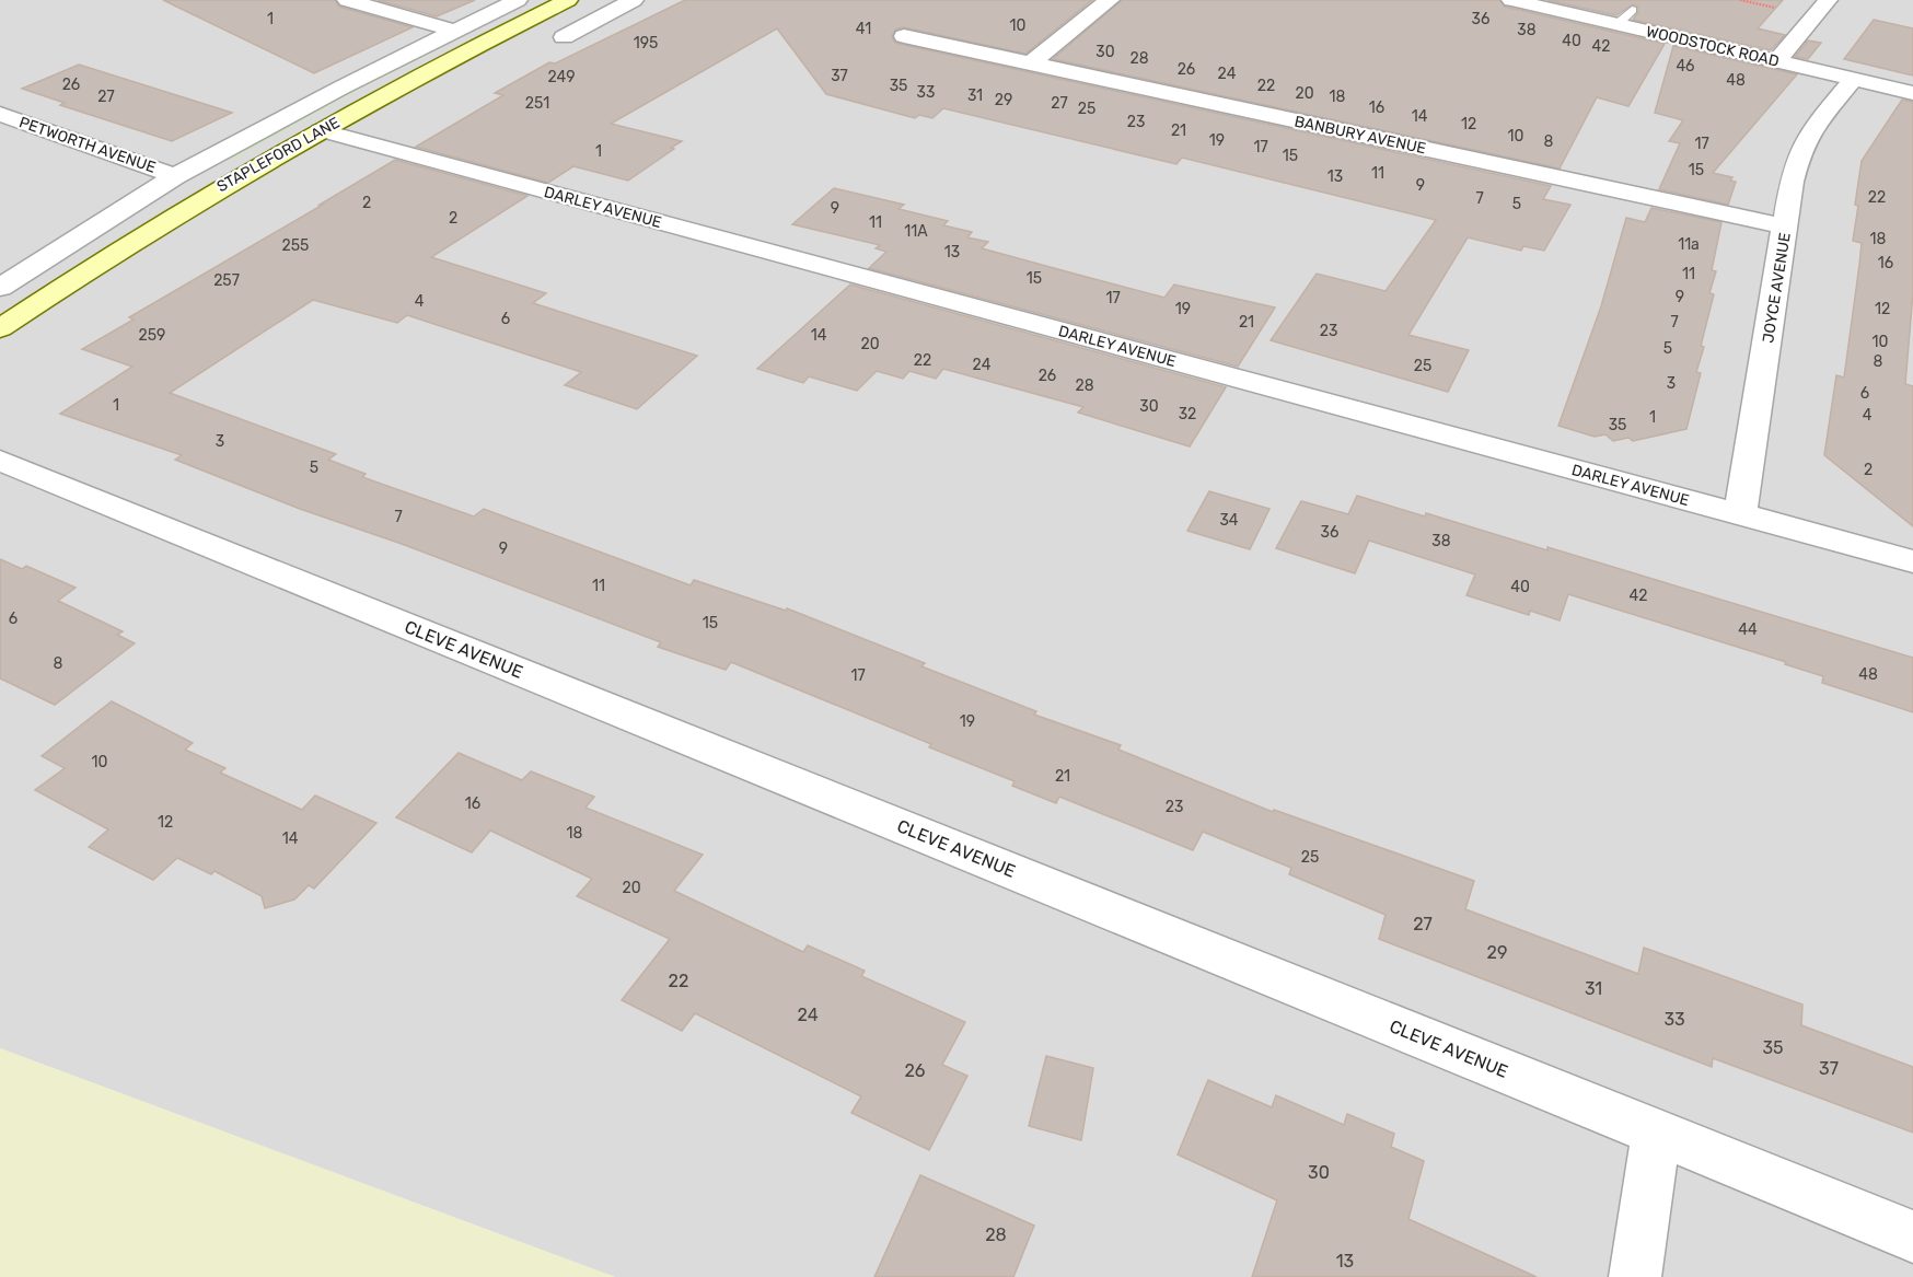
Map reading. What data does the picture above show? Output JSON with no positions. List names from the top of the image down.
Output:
{
  "streets": {
    "main road": ["STAPLEFORD LANE"],
    "street": [
      "WOODSTOCK ROAD",
      "BANBURY AVENUE",
      "PETWORTH AVENUE",
      "DARLEY AVENUE",
      "JOYCE AVENUE",
      "CLEVE AVENUE"
    ]
  },
  "crossings": [
    ["WOODSTOCK ROAD", "JOYCE AVENUE"],
    ["BANBURY AVENUE", "JOYCE AVENUE"],
    ["PETWORTH AVENUE", "STAPLEFORD LANE"],
    ["STAPLEFORD LANE", "DARLEY AVENUE"],
    ["DARLEY AVENUE", "JOYCE AVENUE"]
  ],
  "house_numbers": [
    "1",
    "36",
    "10",
    "41",
    "38",
    "40",
    "195",
    "42",
    "30",
    "28",
    "46",
    "26",
    "24",
    "37",
    "249",
    "48",
    "26",
    "35",
    "22",
    "33",
    "20",
    "31",
    "27",
    "18",
    "29",
    "251",
    "27",
    "16",
    "25",
    "14",
    "23",
    "12",
    "21",
    "10",
    "19",
    "8",
    "17",
    "17",
    "1",
    "15",
    "15",
    "11",
    "13",
    "9",
    "22",
    "7",
    "2",
    "5",
    "9",
    "2",
    "11",
    "11A",
    "18",
    "11a",
    "255",
    "13",
    "16",
    "11",
    "15",
    "257",
    "9",
    "17",
    "4",
    "19",
    "12",
    "6",
    "21",
    "7",
    "23",
    "259",
    "14",
    "10",
    "20",
    "5",
    "22",
    "8",
    "24",
    "25",
    "26",
    "3",
    "28",
    "6",
    "1",
    "30",
    "32",
    "4",
    "1",
    "35",
    "3",
    "5",
    "2",
    "7",
    "34",
    "36",
    "38",
    "9",
    "11",
    "40",
    "42",
    "6",
    "15",
    "44",
    "8",
    "48",
    "17",
    "19",
    "10",
    "21",
    "16",
    "23",
    "12",
    "18",
    "14",
    "25",
    "20",
    "27",
    "29",
    "22",
    "31",
    "24",
    "33",
    "35",
    "37",
    "26",
    "30",
    "28",
    "13"
  ]
}
